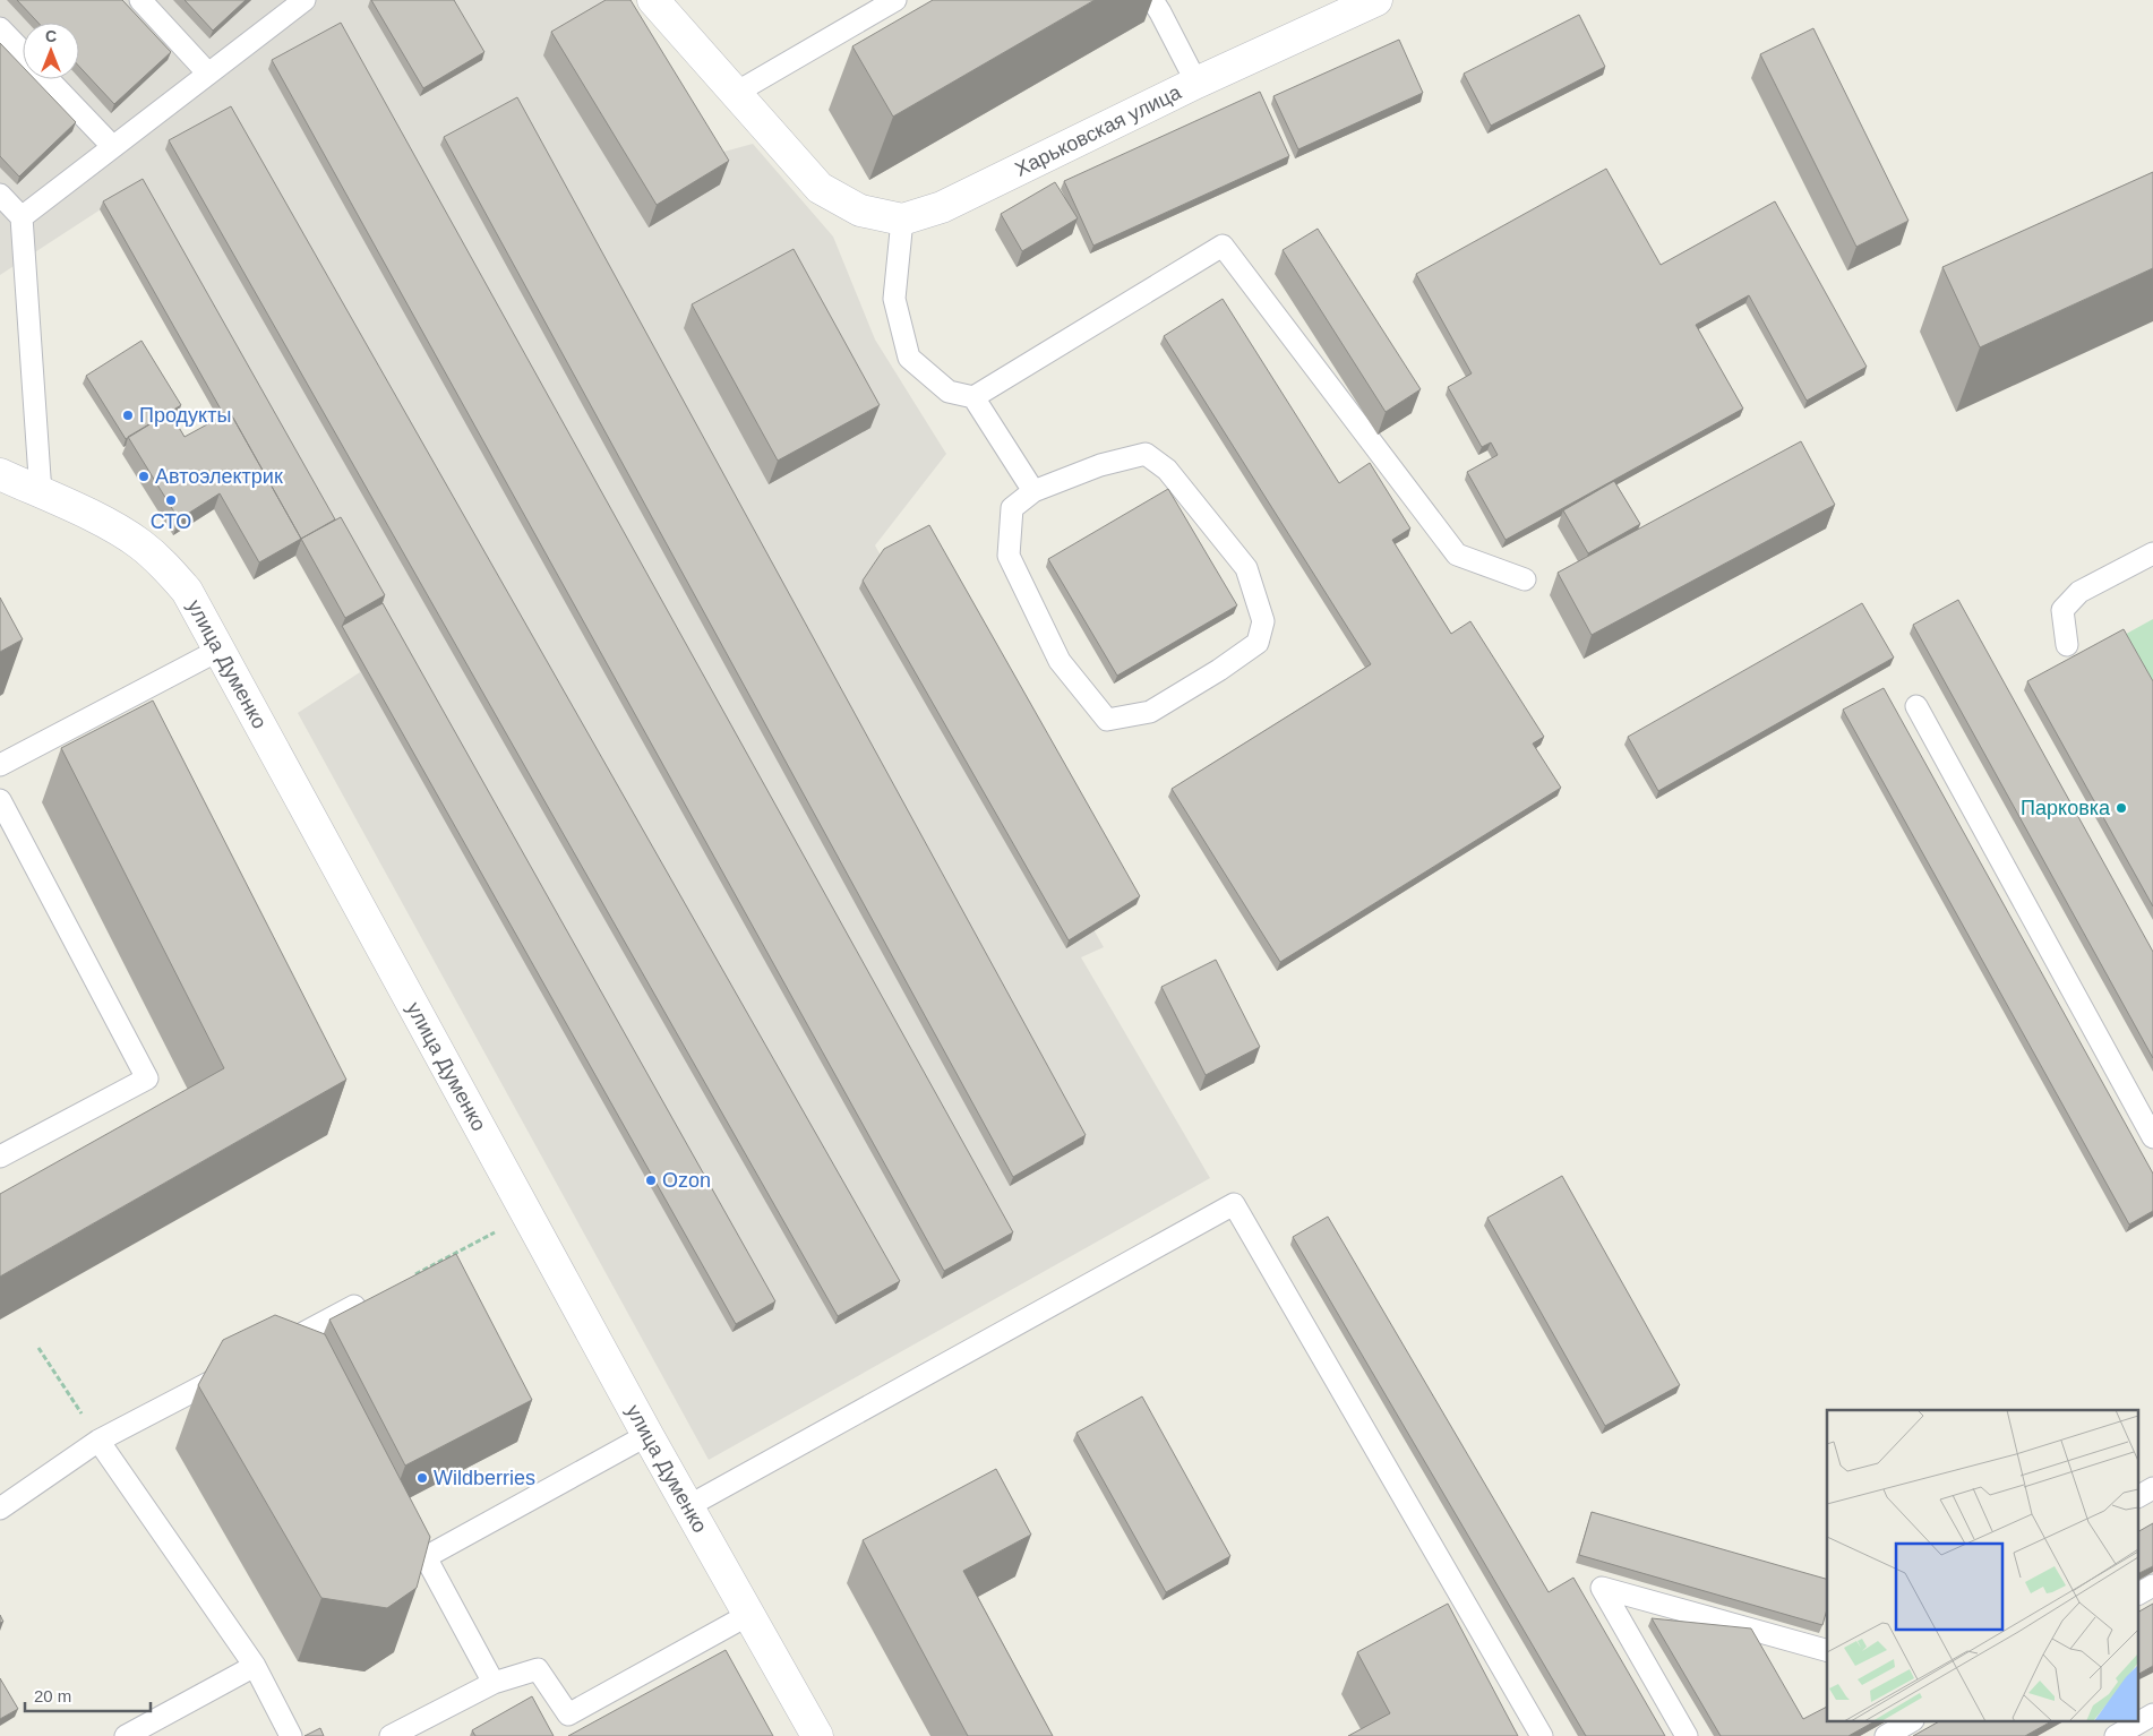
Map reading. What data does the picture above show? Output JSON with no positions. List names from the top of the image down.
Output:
{
  "streets": {
    "street": ["Харьковская улица", "улица Думенко"]
  },
  "places": [
    "Продукты",
    "Автоэлектрик",
    "СТО",
    "Парковка",
    "Ozon",
    "Wildberries"
  ],
  "scale_bar": "20 m",
  "north": "top"
}
